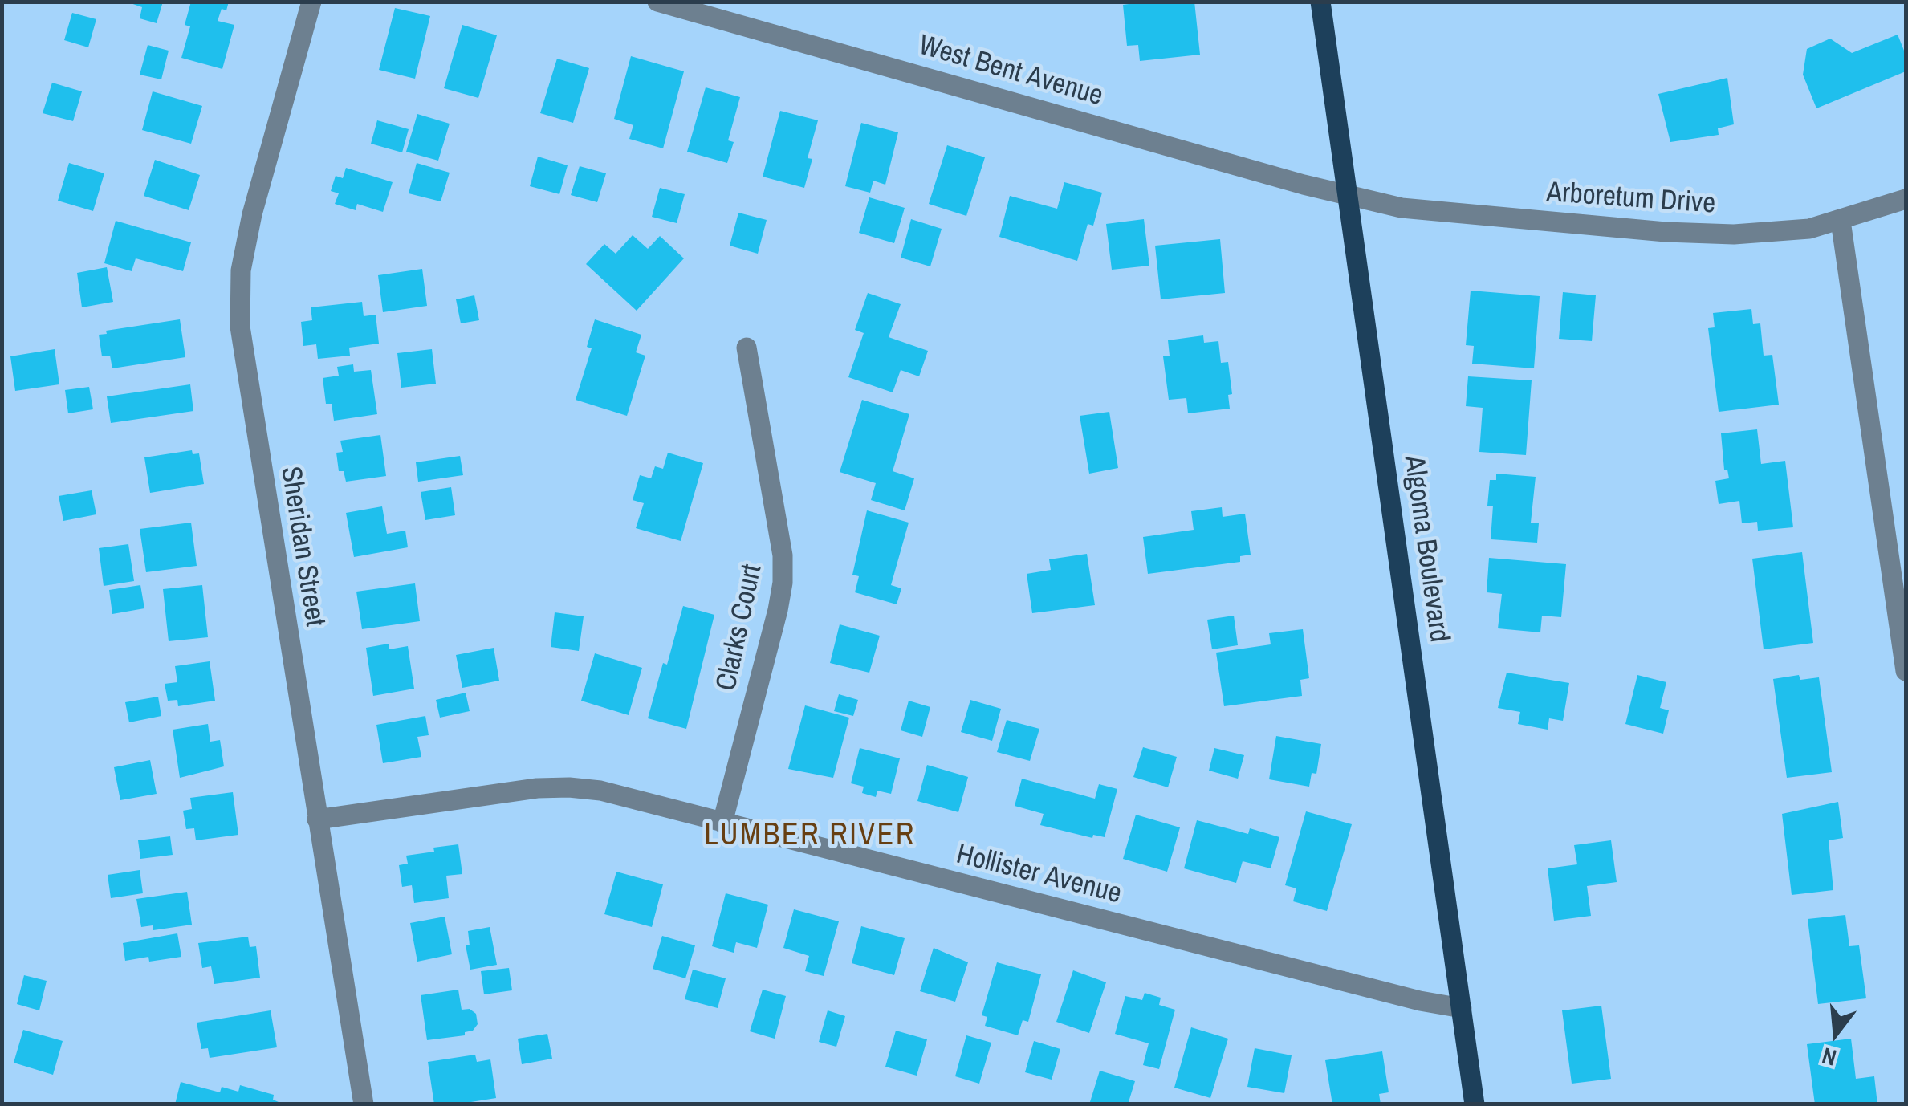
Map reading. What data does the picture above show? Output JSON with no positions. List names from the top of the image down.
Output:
{
  "streets": {
    "main road": ["Algoma Boulevard"],
    "street": [
      "West Bent Avenue",
      "Arboretum Drive",
      "Sheridan Street",
      "Clarks Court",
      "Hollister Avenue"
    ]
  },
  "crossings": [
    ["West Bent Avenue", "Arboretum Drive"],
    ["West Bent Avenue", "Algoma Boulevard"],
    ["Arboretum Drive", "Algoma Boulevard"],
    ["Sheridan Street", "Hollister Avenue"],
    ["Algoma Boulevard", "Hollister Avenue"],
    ["Clarks Court", "Hollister Avenue"]
  ],
  "districts": ["LUMBER RIVER"],
  "north": "bottom"
}
